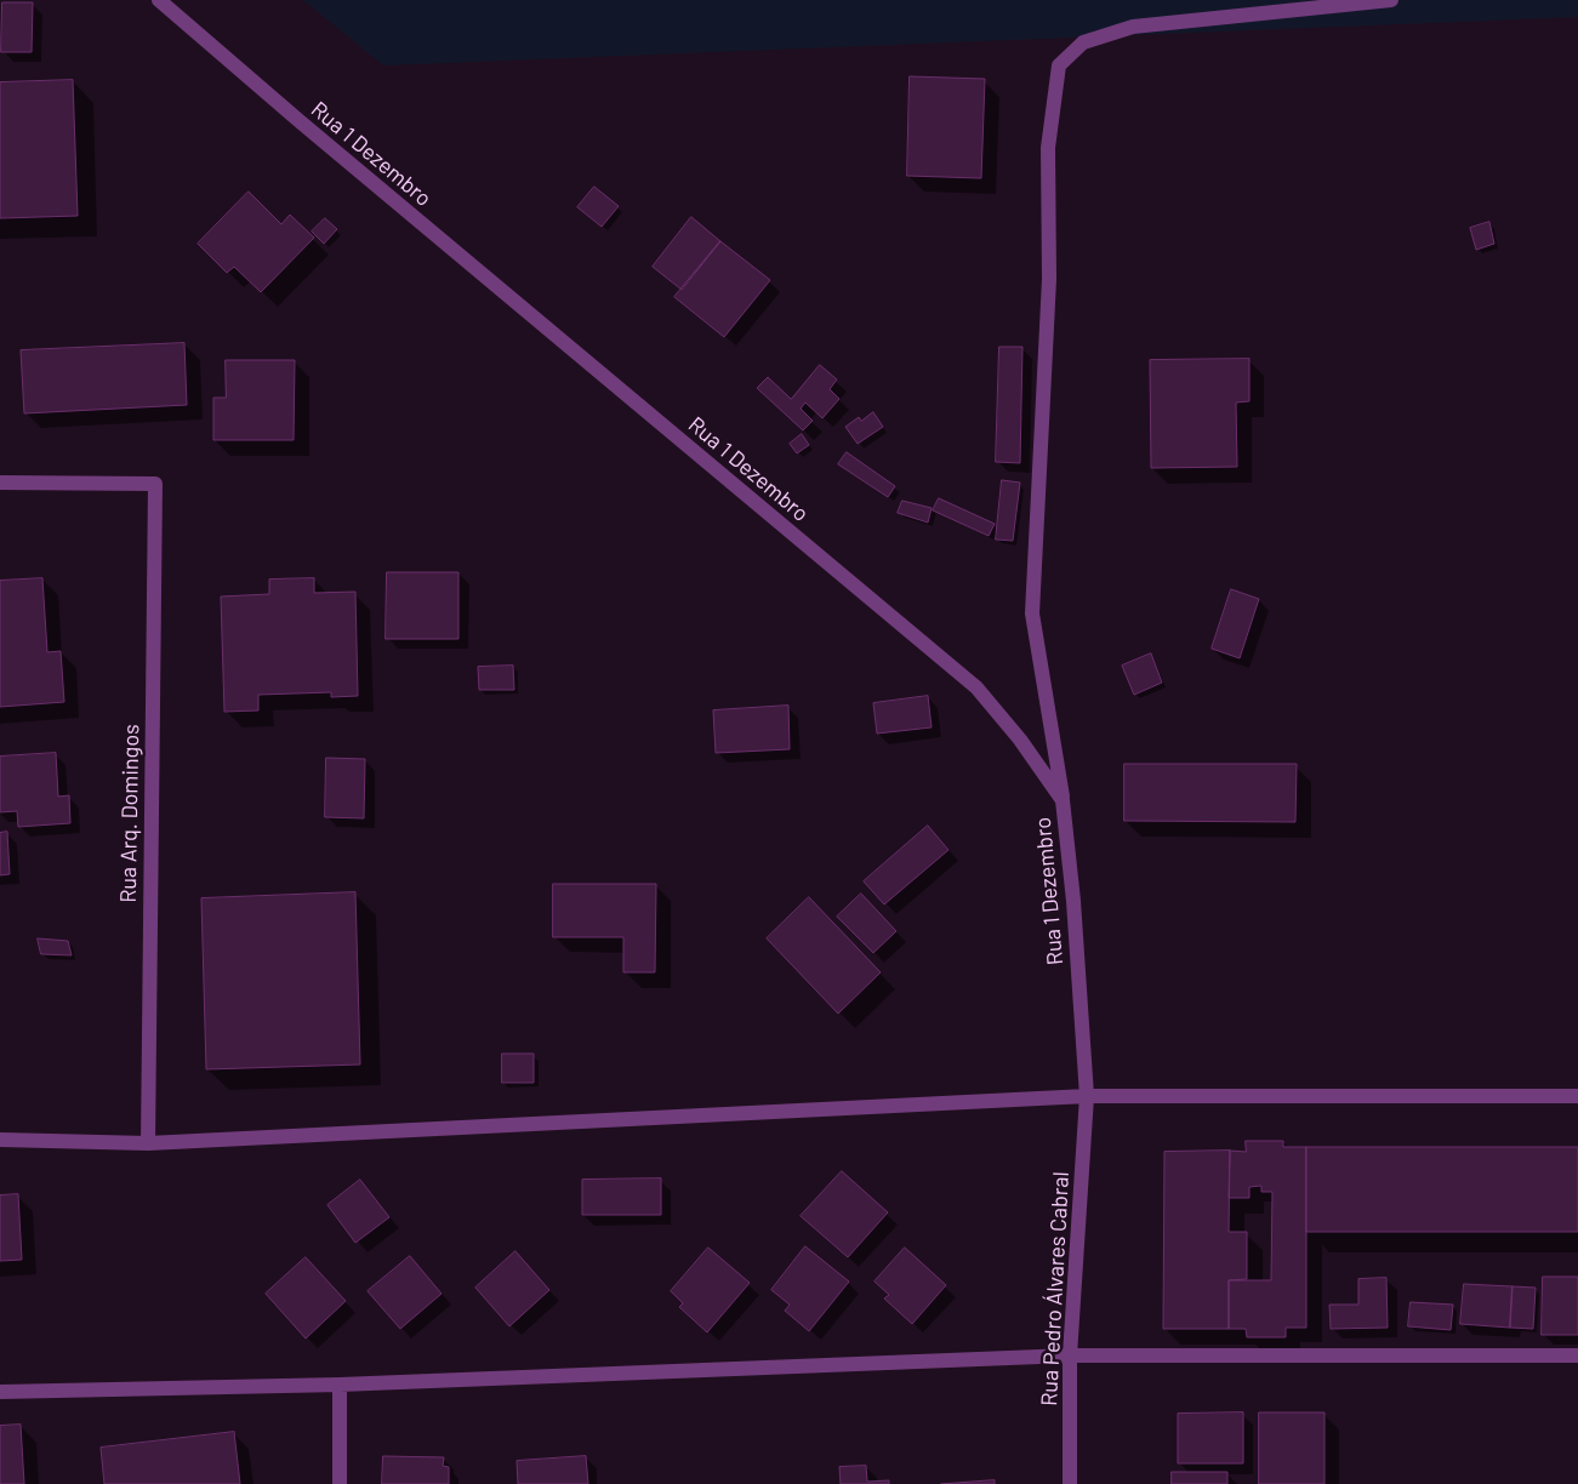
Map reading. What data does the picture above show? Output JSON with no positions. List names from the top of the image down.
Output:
{
  "streets": {
    "street": ["Rua 1 Dezembro", "Rua Arq. Domingos", "Rua Pedro Álvares Cabral"]
  },
  "crossings": [
    ["Rua 1 Dezembro", "Rua Pedro Álvares Cabral"]
  ]
}
